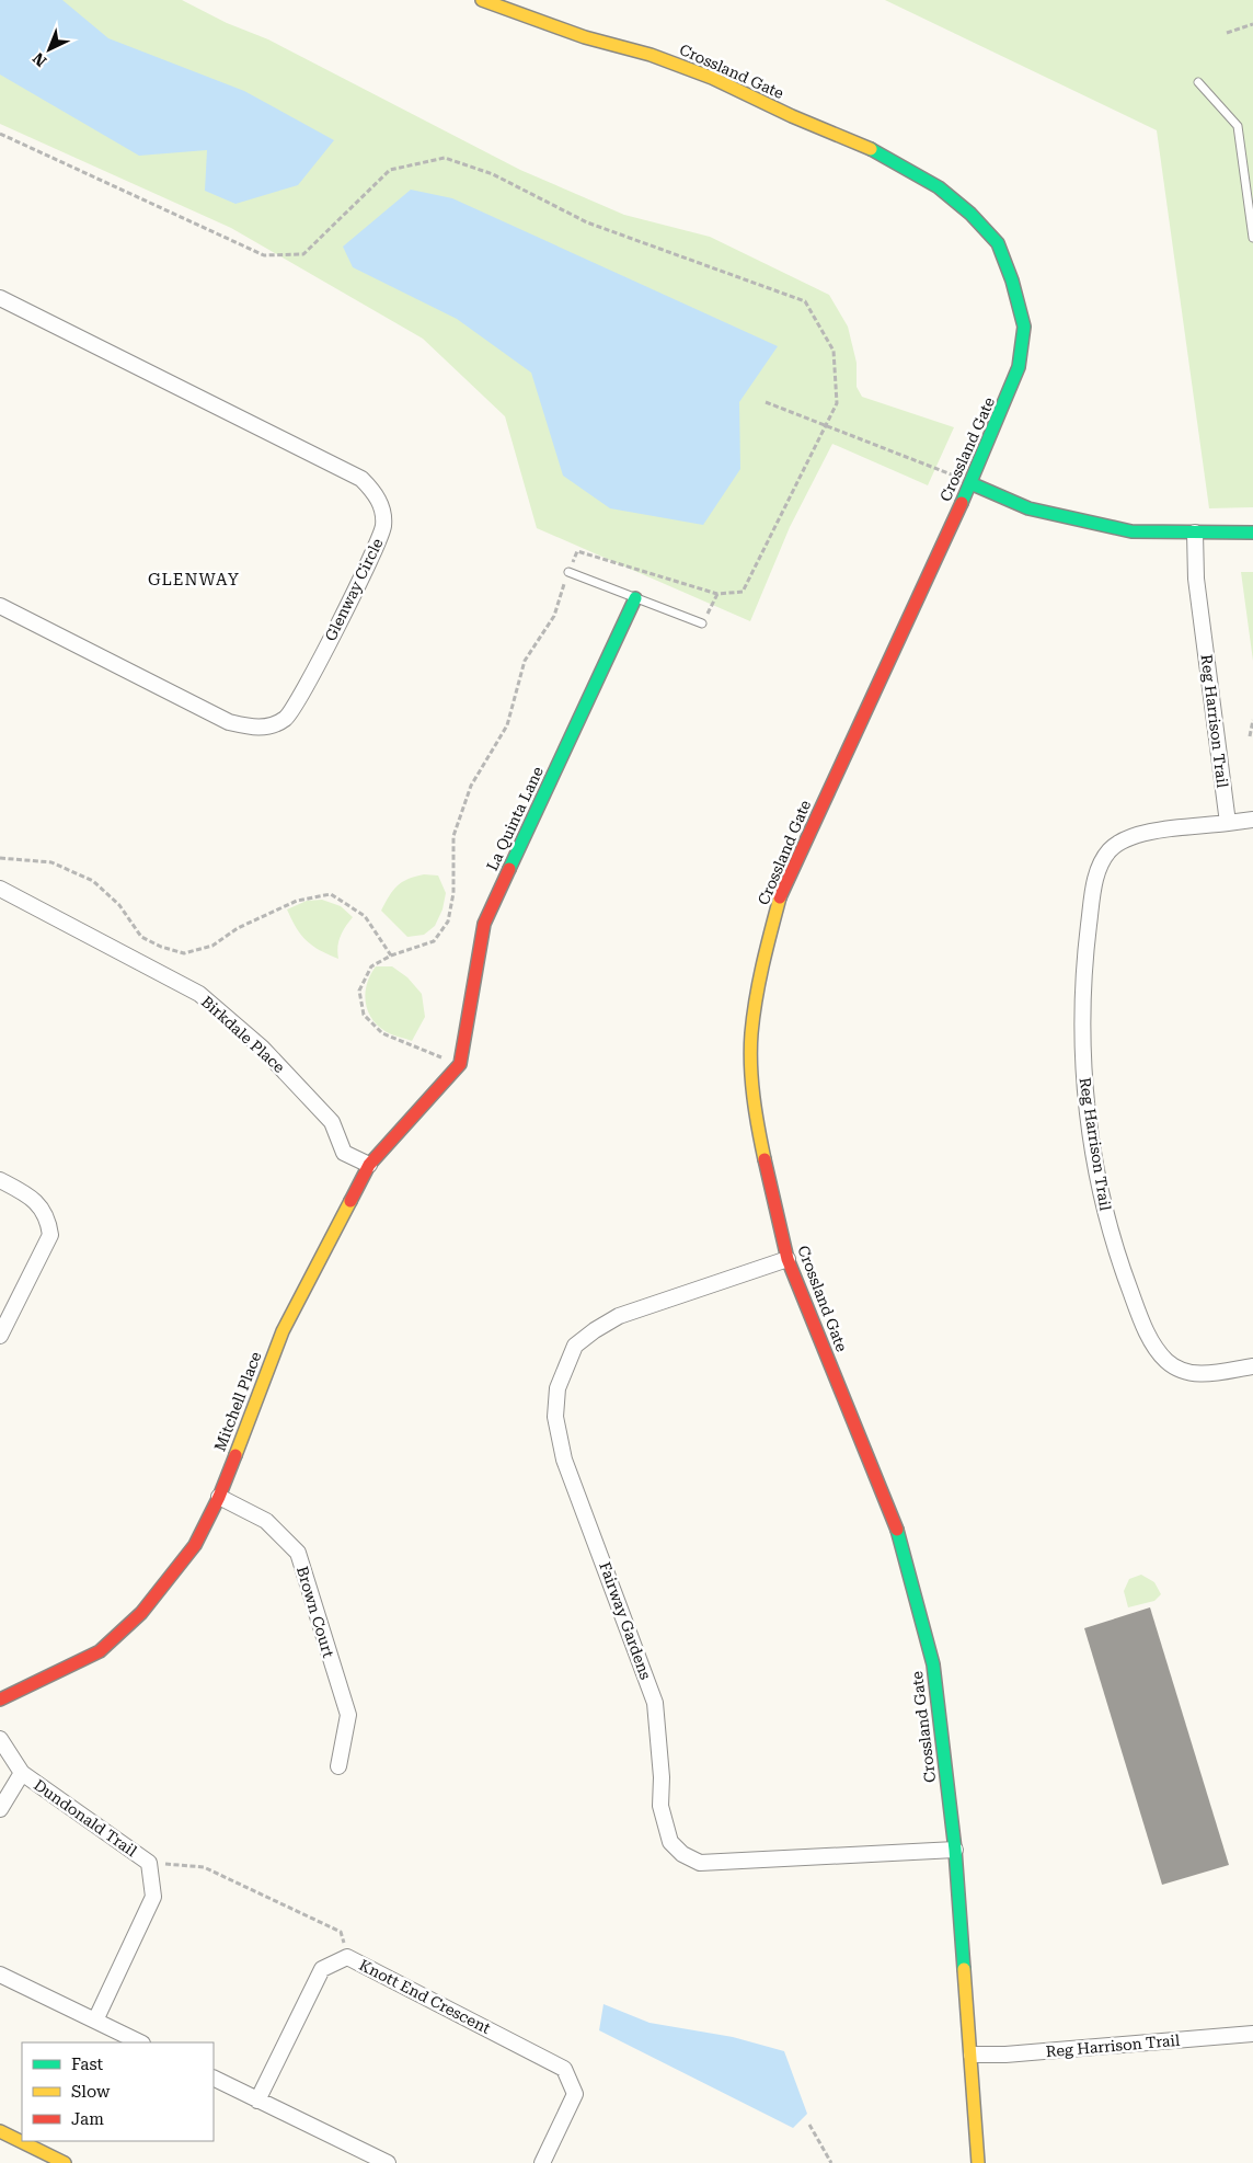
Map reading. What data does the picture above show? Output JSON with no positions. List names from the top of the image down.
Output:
{
  "streets": {
    "street": [
      "Crossland Gate",
      "Glenway Circle",
      "Reg Harrison Trail",
      "La Quinta Lane",
      "Birkdale Place",
      "Mitchell Place",
      "Brown Court",
      "Fairway Gardens",
      "Dundonald Trail",
      "Knott End Crescent"
    ]
  },
  "crossings": [
    ["Crossland Gate", "Reg Harrison Trail"],
    ["Crossland Gate", "Fairway Gardens"],
    ["La Quinta Lane", "Mitchell Place"],
    ["Birkdale Place", "Mitchell Place"],
    ["Mitchell Place", "Brown Court"]
  ],
  "districts": ["GLENWAY"],
  "legend": ["Fast", "Slow", "Jam"],
  "north": "bottom left"
}
